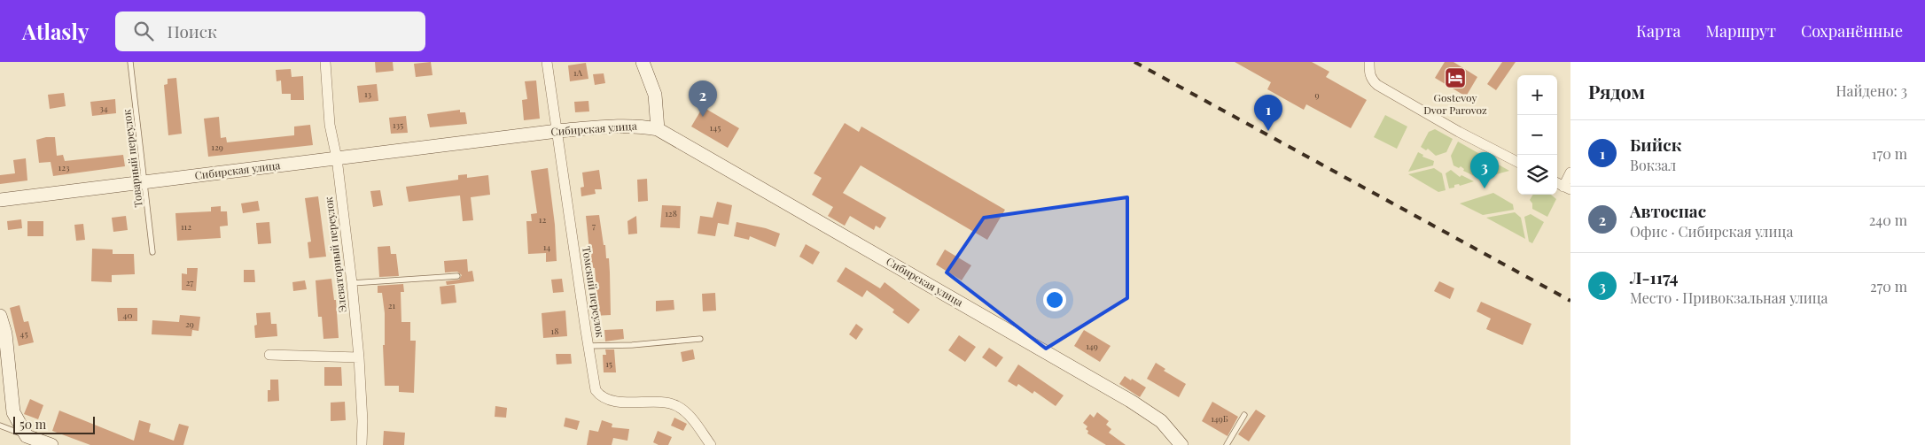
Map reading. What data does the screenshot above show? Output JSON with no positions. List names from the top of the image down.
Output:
{
  "streets": {
    "street": ["Сибирская улица", "Элеваторный переулок", "Томский переулок"],
    "lane": ["Товарный переулок"]
  },
  "crossings": [
    ["Сибирская улица", "Товарный переулок"],
    ["Сибирская улица", "Элеваторный переулок"],
    ["Сибирская улица", "Томский переулок"]
  ],
  "places": {
    "hotel": ["Gostevoy Dvor Parovoz"]
  },
  "house_numbers": [
    "1А",
    "13",
    "9",
    "34",
    "135",
    "145",
    "129",
    "123",
    "128",
    "12",
    "7",
    "112",
    "14",
    "27",
    "21",
    "40",
    "29",
    "18",
    "45",
    "149",
    "15",
    "149Б"
  ],
  "scale_bar": "50 m",
  "page": {
    "header": "Atlasly",
    "search": "Поиск",
    "nav": ["Карта", "Маршрут", "Сохранённые"],
    "heading": ["Рядом", "Найдено: 3"],
    "map_buttons": ["+", "−"],
    "pins": ["2", "1", "3"],
    "list": [
      {
        "mark": "1",
        "name": "Бийск",
        "note": "Вокзал",
        "value": "170 m"
      },
      {
        "mark": "2",
        "name": "Автоспас",
        "note": "Офис · Сибирская улица",
        "value": "240 m"
      },
      {
        "mark": "3",
        "name": "Л-1174",
        "note": "Место · Привокзальная улица",
        "value": "270 m"
      }
    ],
    "scale": "50 m"
  }
}
